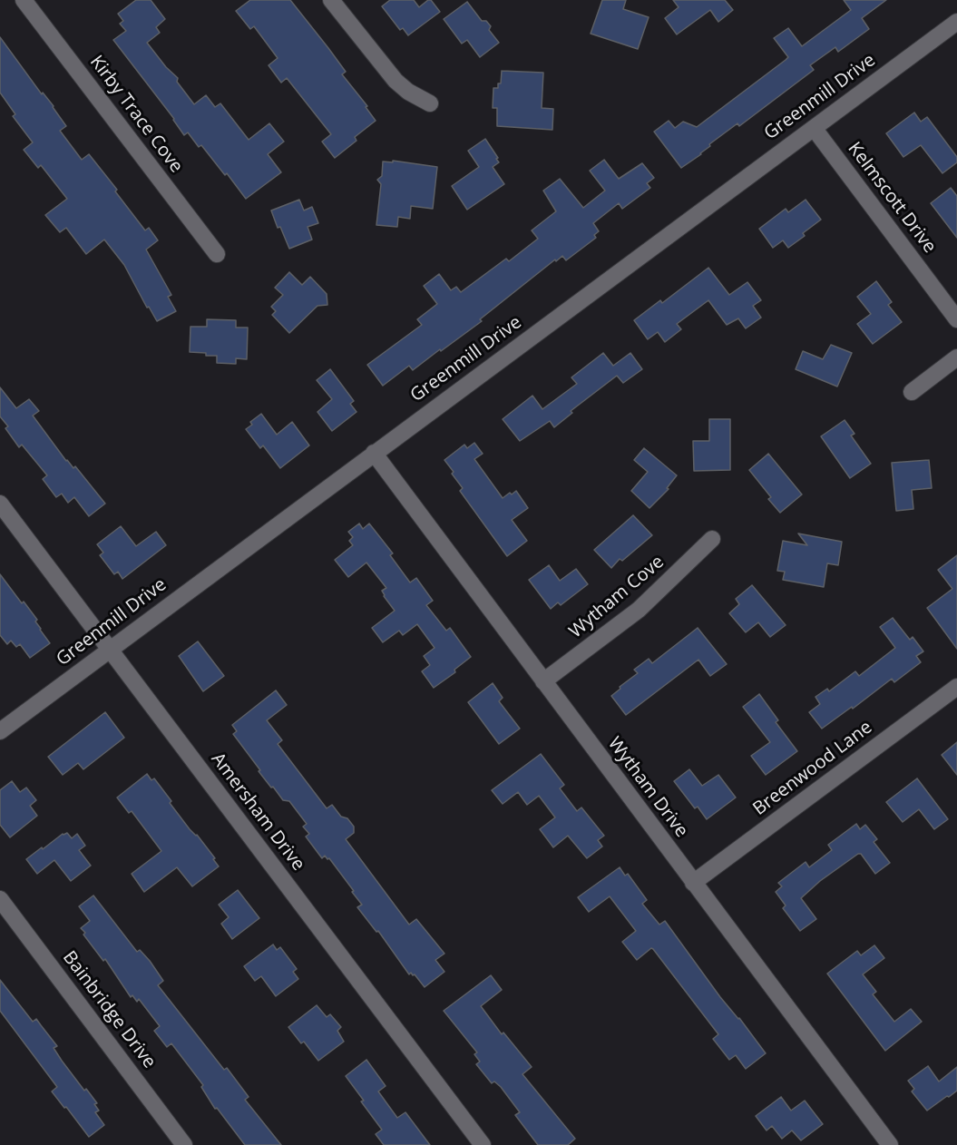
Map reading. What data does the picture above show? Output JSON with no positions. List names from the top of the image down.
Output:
{
  "streets": {
    "street": [
      "Greenmill Drive",
      "Kirby Trace Cove",
      "Kelmscott Drive",
      "Wytham Cove",
      "Breenwood Lane",
      "Wytham Drive",
      "Amersham Drive",
      "Bainbridge Drive"
    ]
  },
  "crossings": [
    ["Greenmill Drive", "Kelmscott Drive"],
    ["Greenmill Drive", "Wytham Drive"],
    ["Greenmill Drive", "Amersham Drive"],
    ["Wytham Cove", "Wytham Drive"],
    ["Breenwood Lane", "Wytham Drive"]
  ]
}
